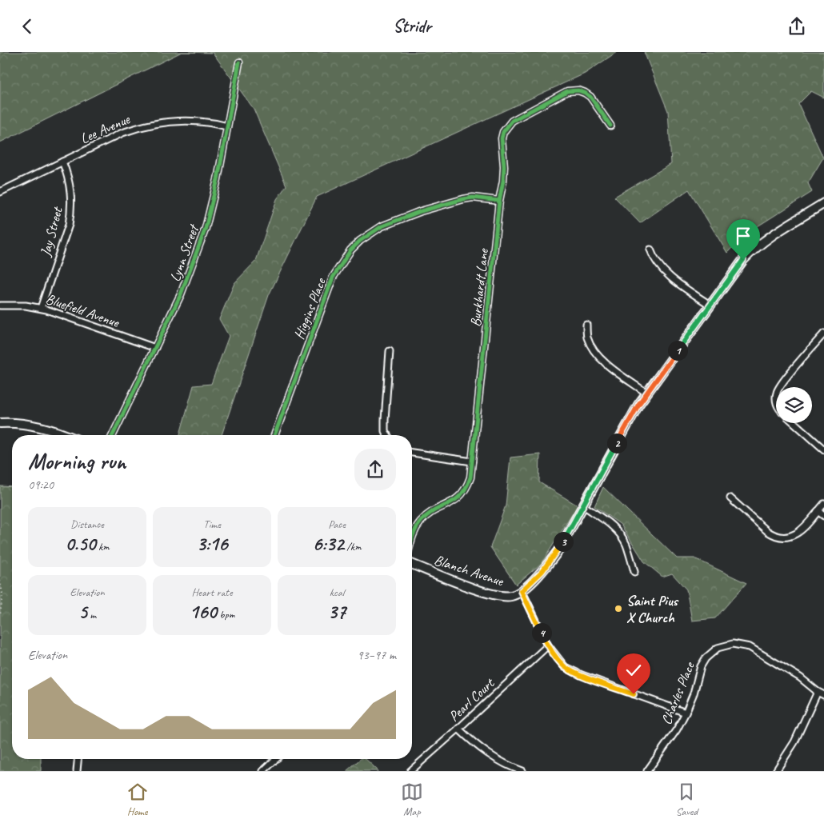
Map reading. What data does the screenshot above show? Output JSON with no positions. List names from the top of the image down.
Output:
{
  "streets": {
    "main road": ["Blanch Avenue"],
    "street": [
      "Lee Avenue",
      "Jay Street",
      "Lynn Street",
      "Burkhardt Lane",
      "Higgins Place",
      "Bluefield Avenue",
      "Charles Place",
      "Pearl Court"
    ]
  },
  "crossings": [
    ["Lee Avenue", "Jay Street"],
    ["Lee Avenue", "Lynn Street"],
    ["Jay Street", "Bluefield Avenue"],
    ["Lynn Street", "Bluefield Avenue"],
    ["Burkhardt Lane", "Higgins Place"]
  ],
  "places": ["Saint Pius X Church"],
  "page": {
    "header": "Stridr",
    "pins": [
      "1",
      "2",
      "3",
      "4"
    ],
    "heading": ["Morning run", "09:20"],
    "stats": [
      ["Distance", "0.50 km"],
      ["Time", "3:16"],
      ["Pace", "6:32 /km"],
      ["Elevation", "5 m"],
      ["Heart rate", "160 bpm"],
      ["kcal", "37"]
    ],
    "chart": ["Elevation", "93–97 m"],
    "tabs": ["Home", "Map", "Saved"]
  }
}
